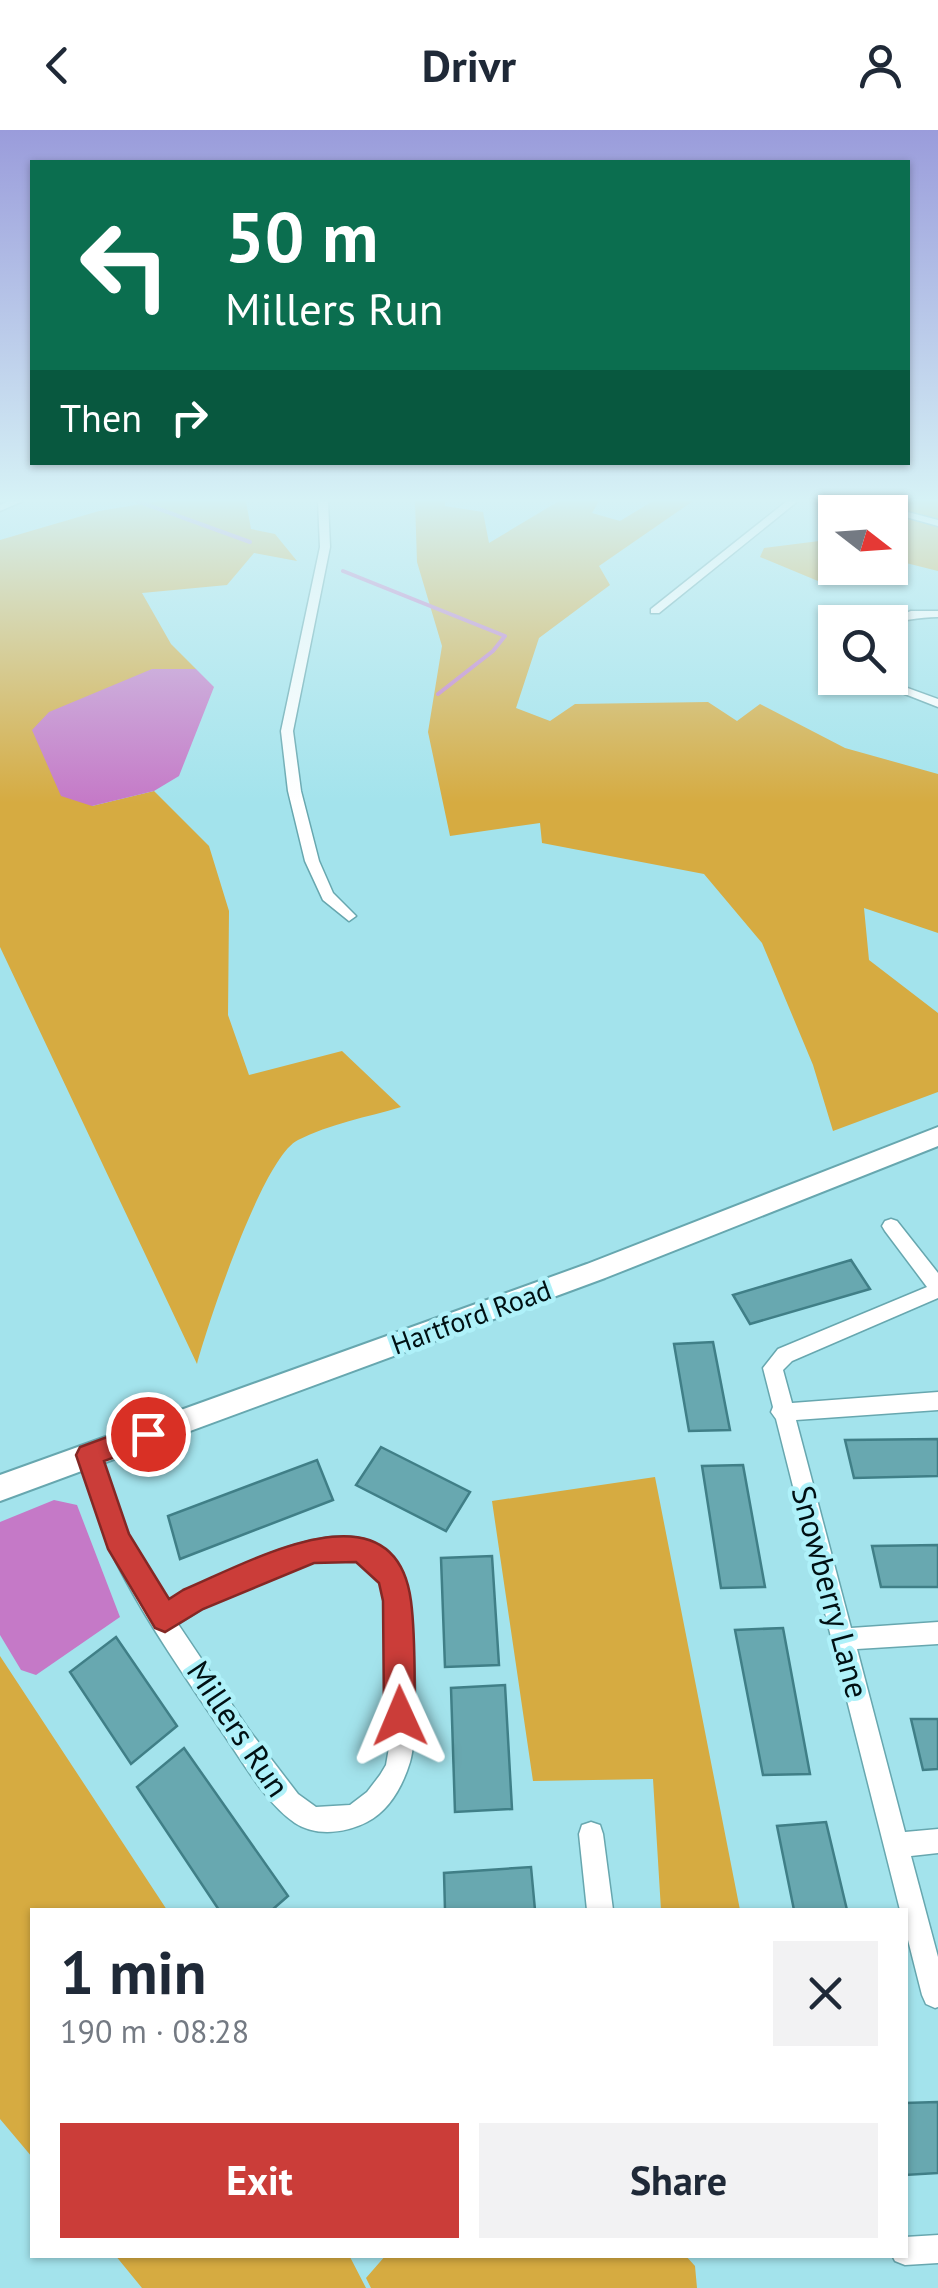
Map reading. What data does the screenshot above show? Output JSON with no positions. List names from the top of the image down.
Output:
{
  "streets": {
    "main road": ["Hartford Road"],
    "street": ["Snowberry Lane", "Millers Run"]
  },
  "crossings": [
    ["Hartford Road", "Millers Run"]
  ],
  "north": "right",
  "page": {
    "header": "Drivr",
    "turn": ["50 m", "Millers Run"],
    "then": "Then",
    "heading": ["1 min", "190 m · 08:28"],
    "buttons": ["Exit", "Share"]
  }
}
